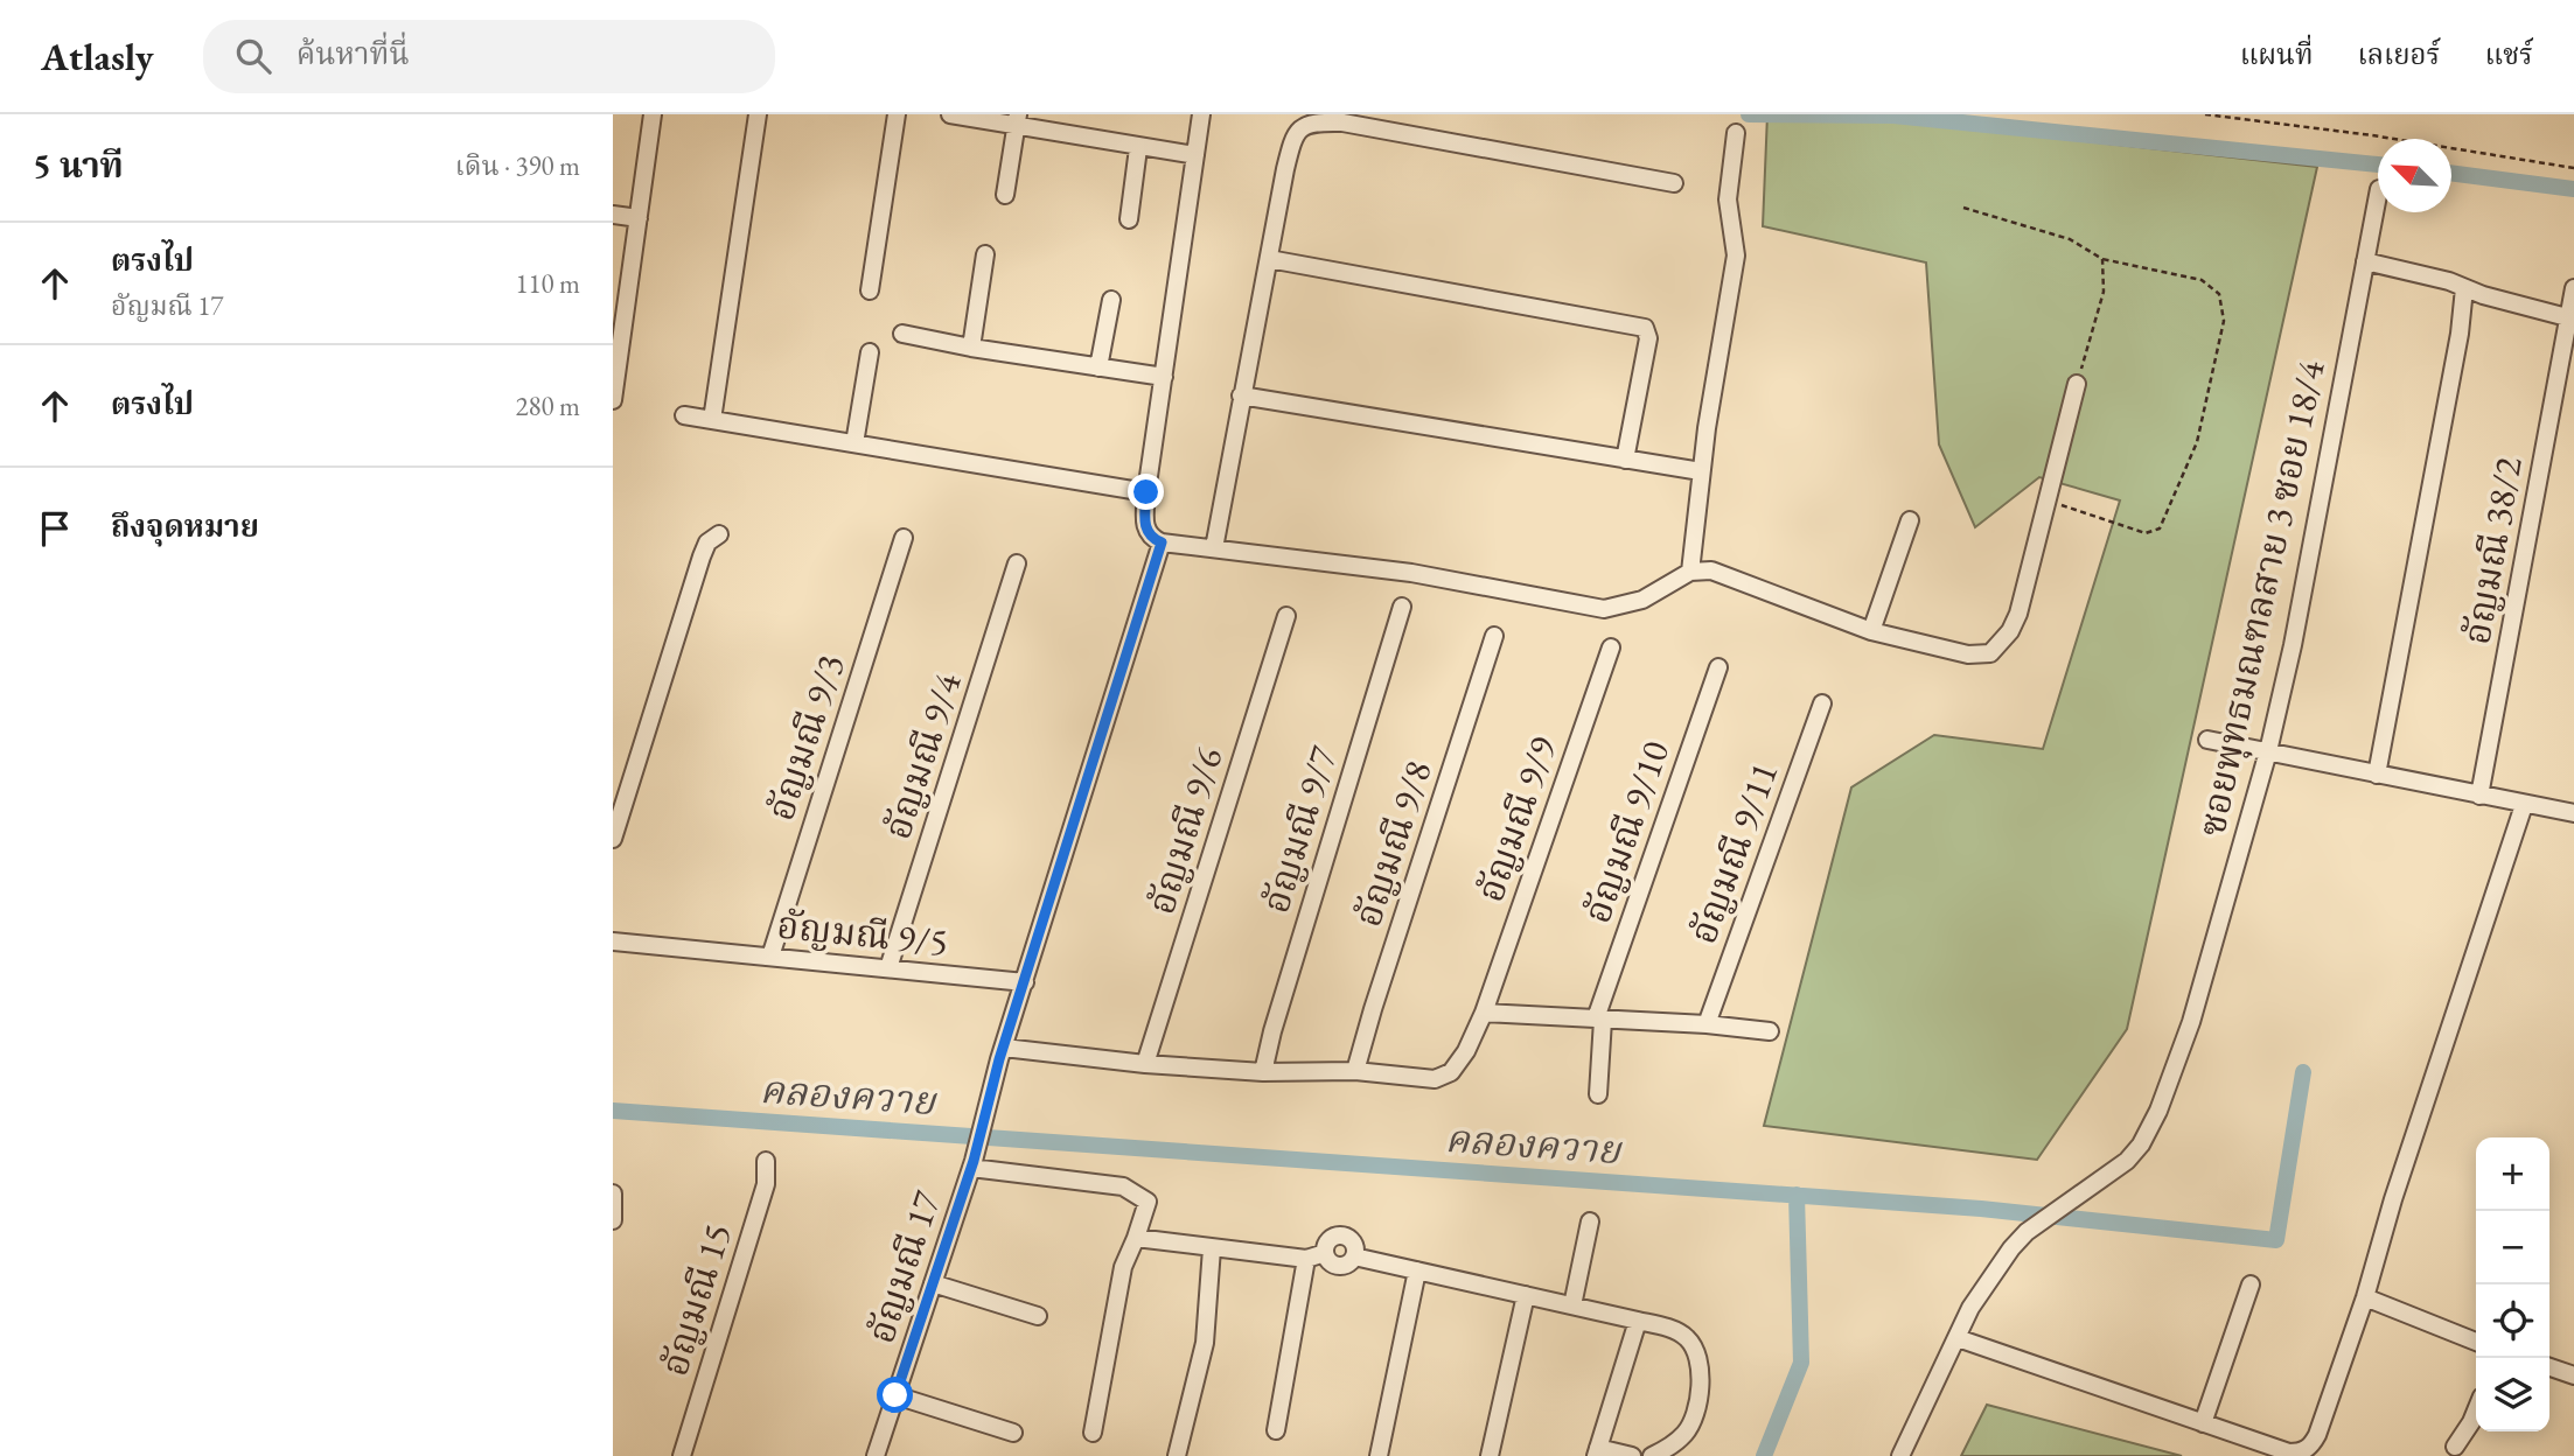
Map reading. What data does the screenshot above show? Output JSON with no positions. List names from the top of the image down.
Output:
{
  "streets": {
    "street": [
      "อัญมณี 38/2",
      "ซอยพุทธมณฑลสาย 3 ซอย 18/4",
      "อัญมณี 9/3",
      "อัญมณี 9/4",
      "อัญมณี 9/9",
      "อัญมณี 9/7",
      "อัญมณี 9/6",
      "อัญมณี 9/10",
      "อัญมณี 9/8",
      "อัญมณี 9/11",
      "อัญมณี 9/5",
      "อัญมณี 17",
      "อัญมณี 15"
    ]
  },
  "crossings": [
    ["อัญมณี 9/3", "อัญมณี 9/5"],
    ["อัญมณี 9/4", "อัญมณี 9/5"],
    ["อัญมณี 9/9", "อัญมณี 9/7"],
    ["อัญมณี 9/9", "อัญมณี 9/6"],
    ["อัญมณี 9/9", "อัญมณี 9/8"],
    ["อัญมณี 9/9", "อัญมณี 17"],
    ["อัญมณี 9/5", "อัญมณี 17"]
  ],
  "water": ["คลองควาย"],
  "north": "top left",
  "page": {
    "header": "Atlasly",
    "search": "ค้นหาที่นี่",
    "nav": ["แผนที่", "เลเยอร์", "แชร์"],
    "heading": ["5 นาที", "เดิน · 390 m"],
    "list": [
      ["ตรงไป", "อัญมณี 17", "110 m"],
      ["ตรงไป", "280 m"],
      "ถึงจุดหมาย"
    ],
    "map_buttons": ["+", "−"]
  }
}
